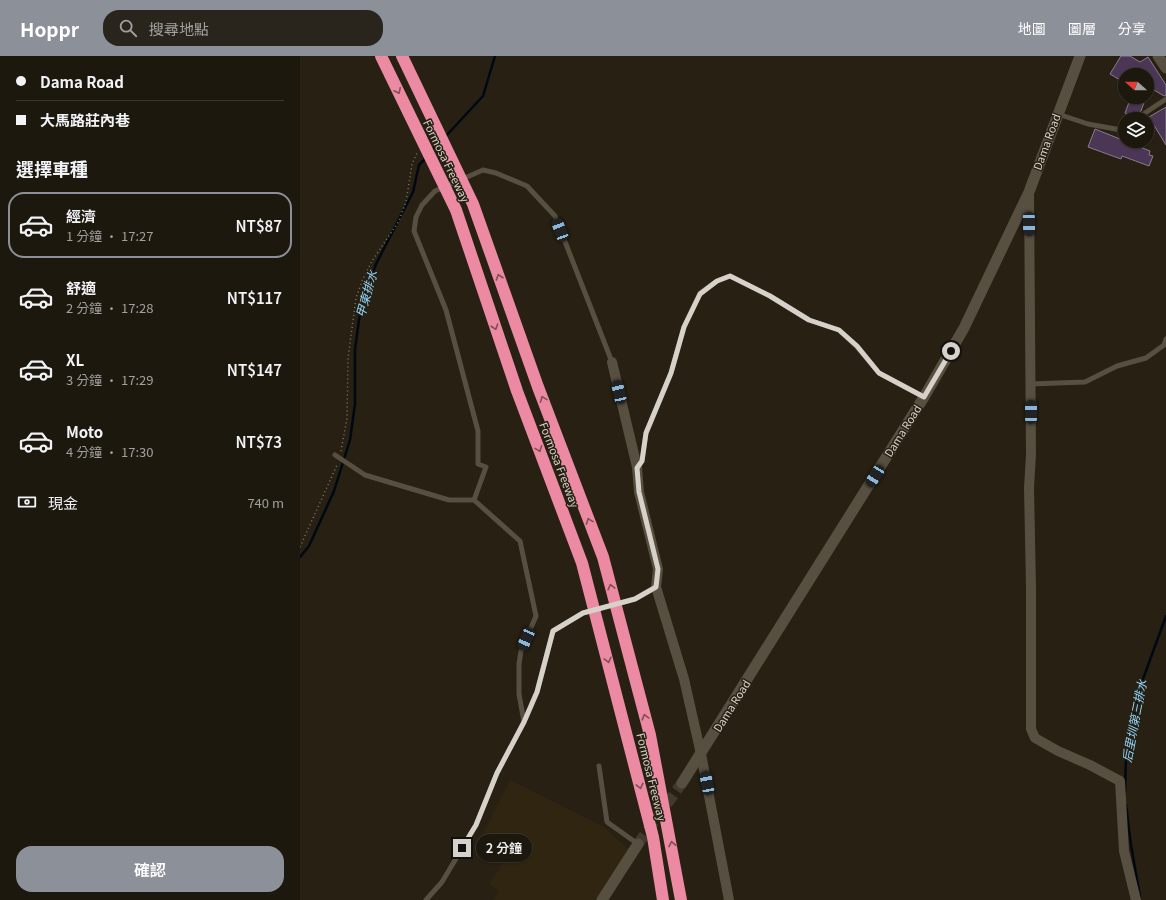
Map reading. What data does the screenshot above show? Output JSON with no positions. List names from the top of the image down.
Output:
{
  "streets": {
    "highway": ["Formosa Freeway"],
    "street": ["Dama Road"]
  },
  "water": ["甲東排水", "后里圳第三排水"],
  "north": "left",
  "page": {
    "header": "Hoppr",
    "search": "搜尋地點",
    "nav": ["地圖", "圖層", "分享"],
    "banner": ["Dama Road", "大馬路莊內巷"],
    "heading": "選擇車種",
    "list": [
      {
        "name": "經濟",
        "note": "1 分鐘 · 17:27",
        "value": "NT$87"
      },
      {
        "name": "舒適",
        "note": "2 分鐘 · 17:28",
        "value": "NT$117"
      },
      {
        "name": "XL",
        "note": "3 分鐘 · 17:29",
        "value": "NT$147"
      },
      {
        "name": "Moto",
        "note": "4 分鐘 · 17:30",
        "value": "NT$73"
      }
    ],
    "pay": ["現金", "740 m"],
    "bubble": "2 分鐘",
    "buttons": "確認"
  }
}
